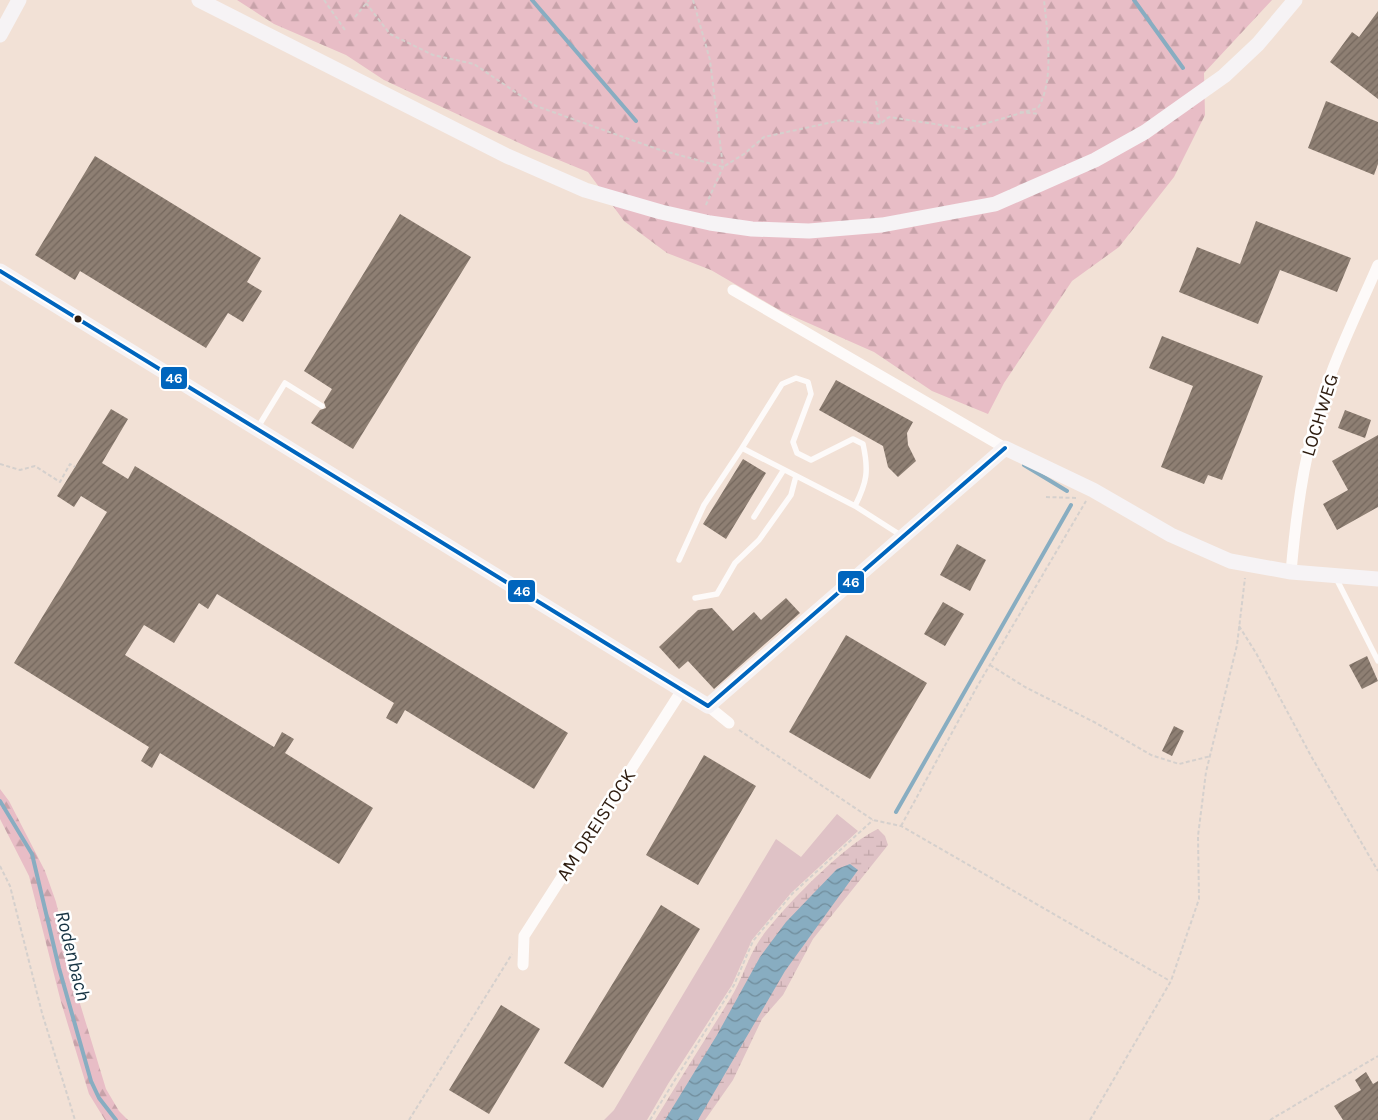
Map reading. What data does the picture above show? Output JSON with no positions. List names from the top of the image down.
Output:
{
  "streets": {
    "street": ["LOCHWEG", "AM DREISTOCK"]
  },
  "water": ["Rodenbach"],
  "lines": ["transit line 46"]
}
